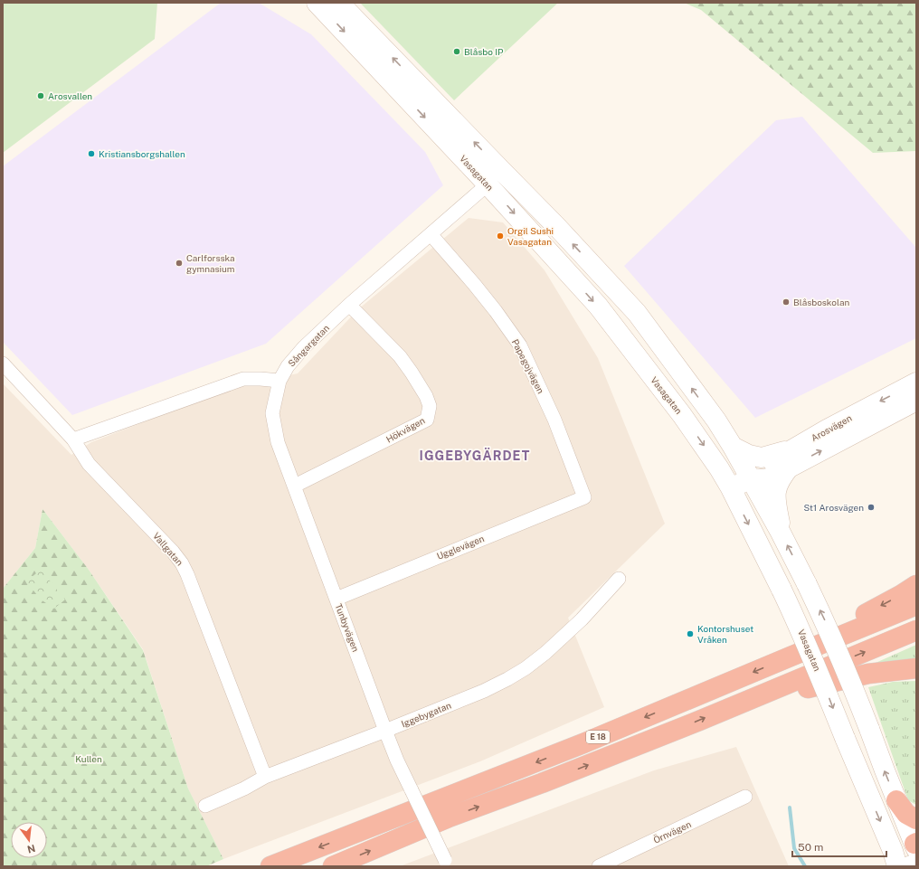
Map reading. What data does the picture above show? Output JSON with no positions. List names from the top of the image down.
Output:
{
  "streets": {
    "highway": ["E 18"],
    "street": [
      "Vasagatan",
      "Sångargatan",
      "Papegojvägen",
      "Arosvägen",
      "Hökvägen",
      "Ugglevägen",
      "Vallgatan",
      "Tunbyvägen",
      "Iggebygatan",
      "Örnvägen"
    ]
  },
  "crossings": [
    ["Vasagatan", "Sångargatan"],
    ["Vasagatan", "Arosvägen"],
    ["Sångargatan", "Papegojvägen"],
    ["Sångargatan", "Hökvägen"],
    ["Sångargatan", "Tunbyvägen"],
    ["Papegojvägen", "Ugglevägen"],
    ["Hökvägen", "Tunbyvägen"],
    ["Ugglevägen", "Tunbyvägen"],
    ["Vallgatan", "Iggebygatan"],
    ["Tunbyvägen", "Iggebygatan"]
  ],
  "districts": ["IGGEBYGÄRDET"],
  "parks": ["Kullen"],
  "places": [
    "Blåsbo IP",
    "Arosvallen",
    "Kristiansborgshallen",
    "Orgil Sushi Vasagatan",
    "Carlforsska gymnasium",
    "Blåsboskolan",
    "St1 Arosvägen",
    "Kontorshuset Vråken"
  ],
  "scale_bar": "50 m",
  "north": "bottom"
}
